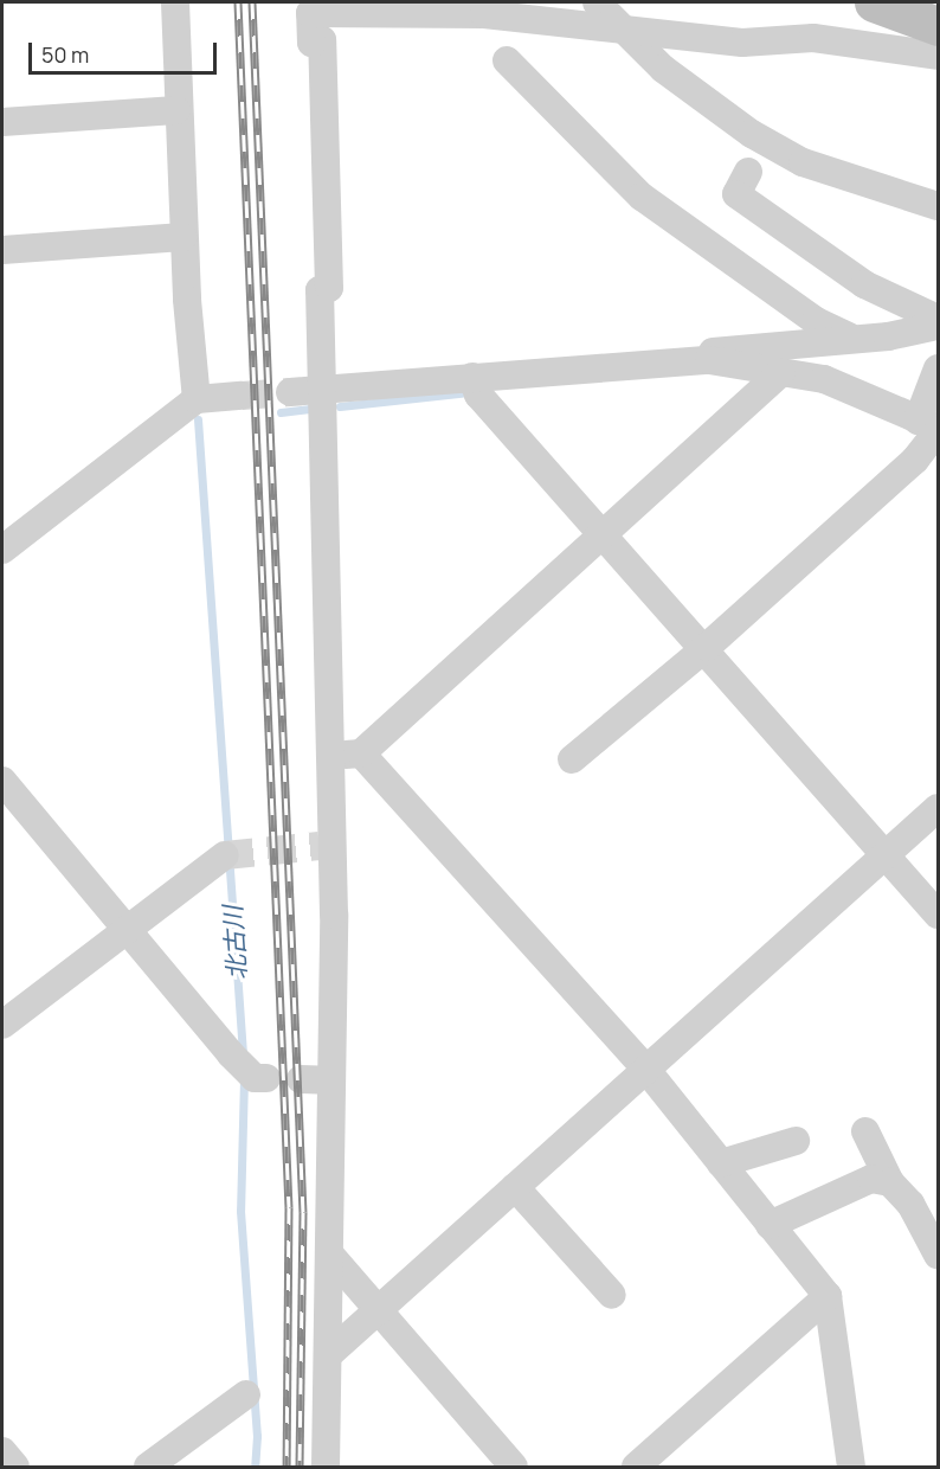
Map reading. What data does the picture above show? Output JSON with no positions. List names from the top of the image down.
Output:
{
  "water": ["北古川"],
  "scale_bar": "50 m"
}
